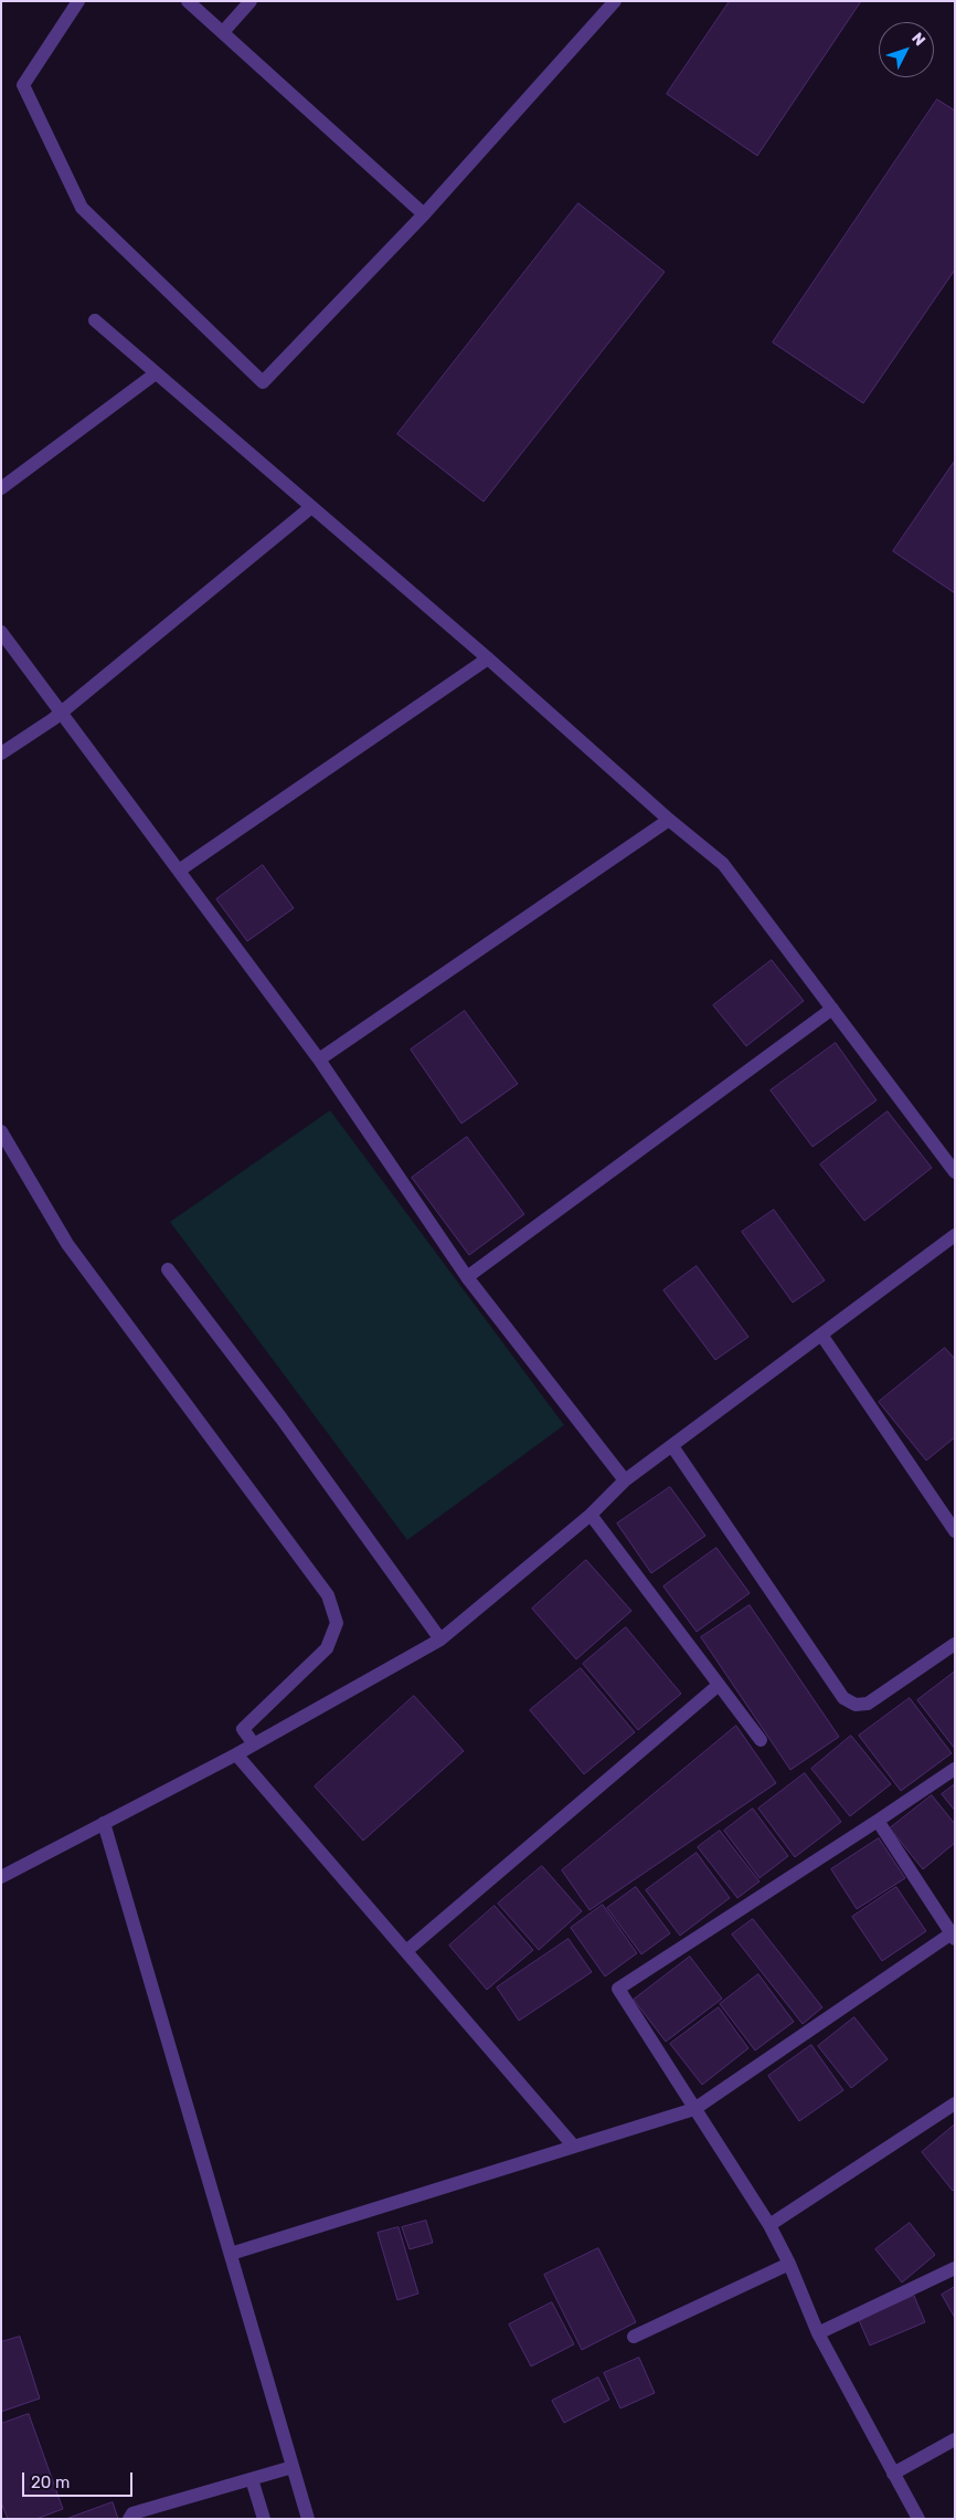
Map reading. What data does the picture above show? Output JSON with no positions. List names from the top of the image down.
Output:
{
  "scale_bar": "20 m",
  "north": "top right"
}
